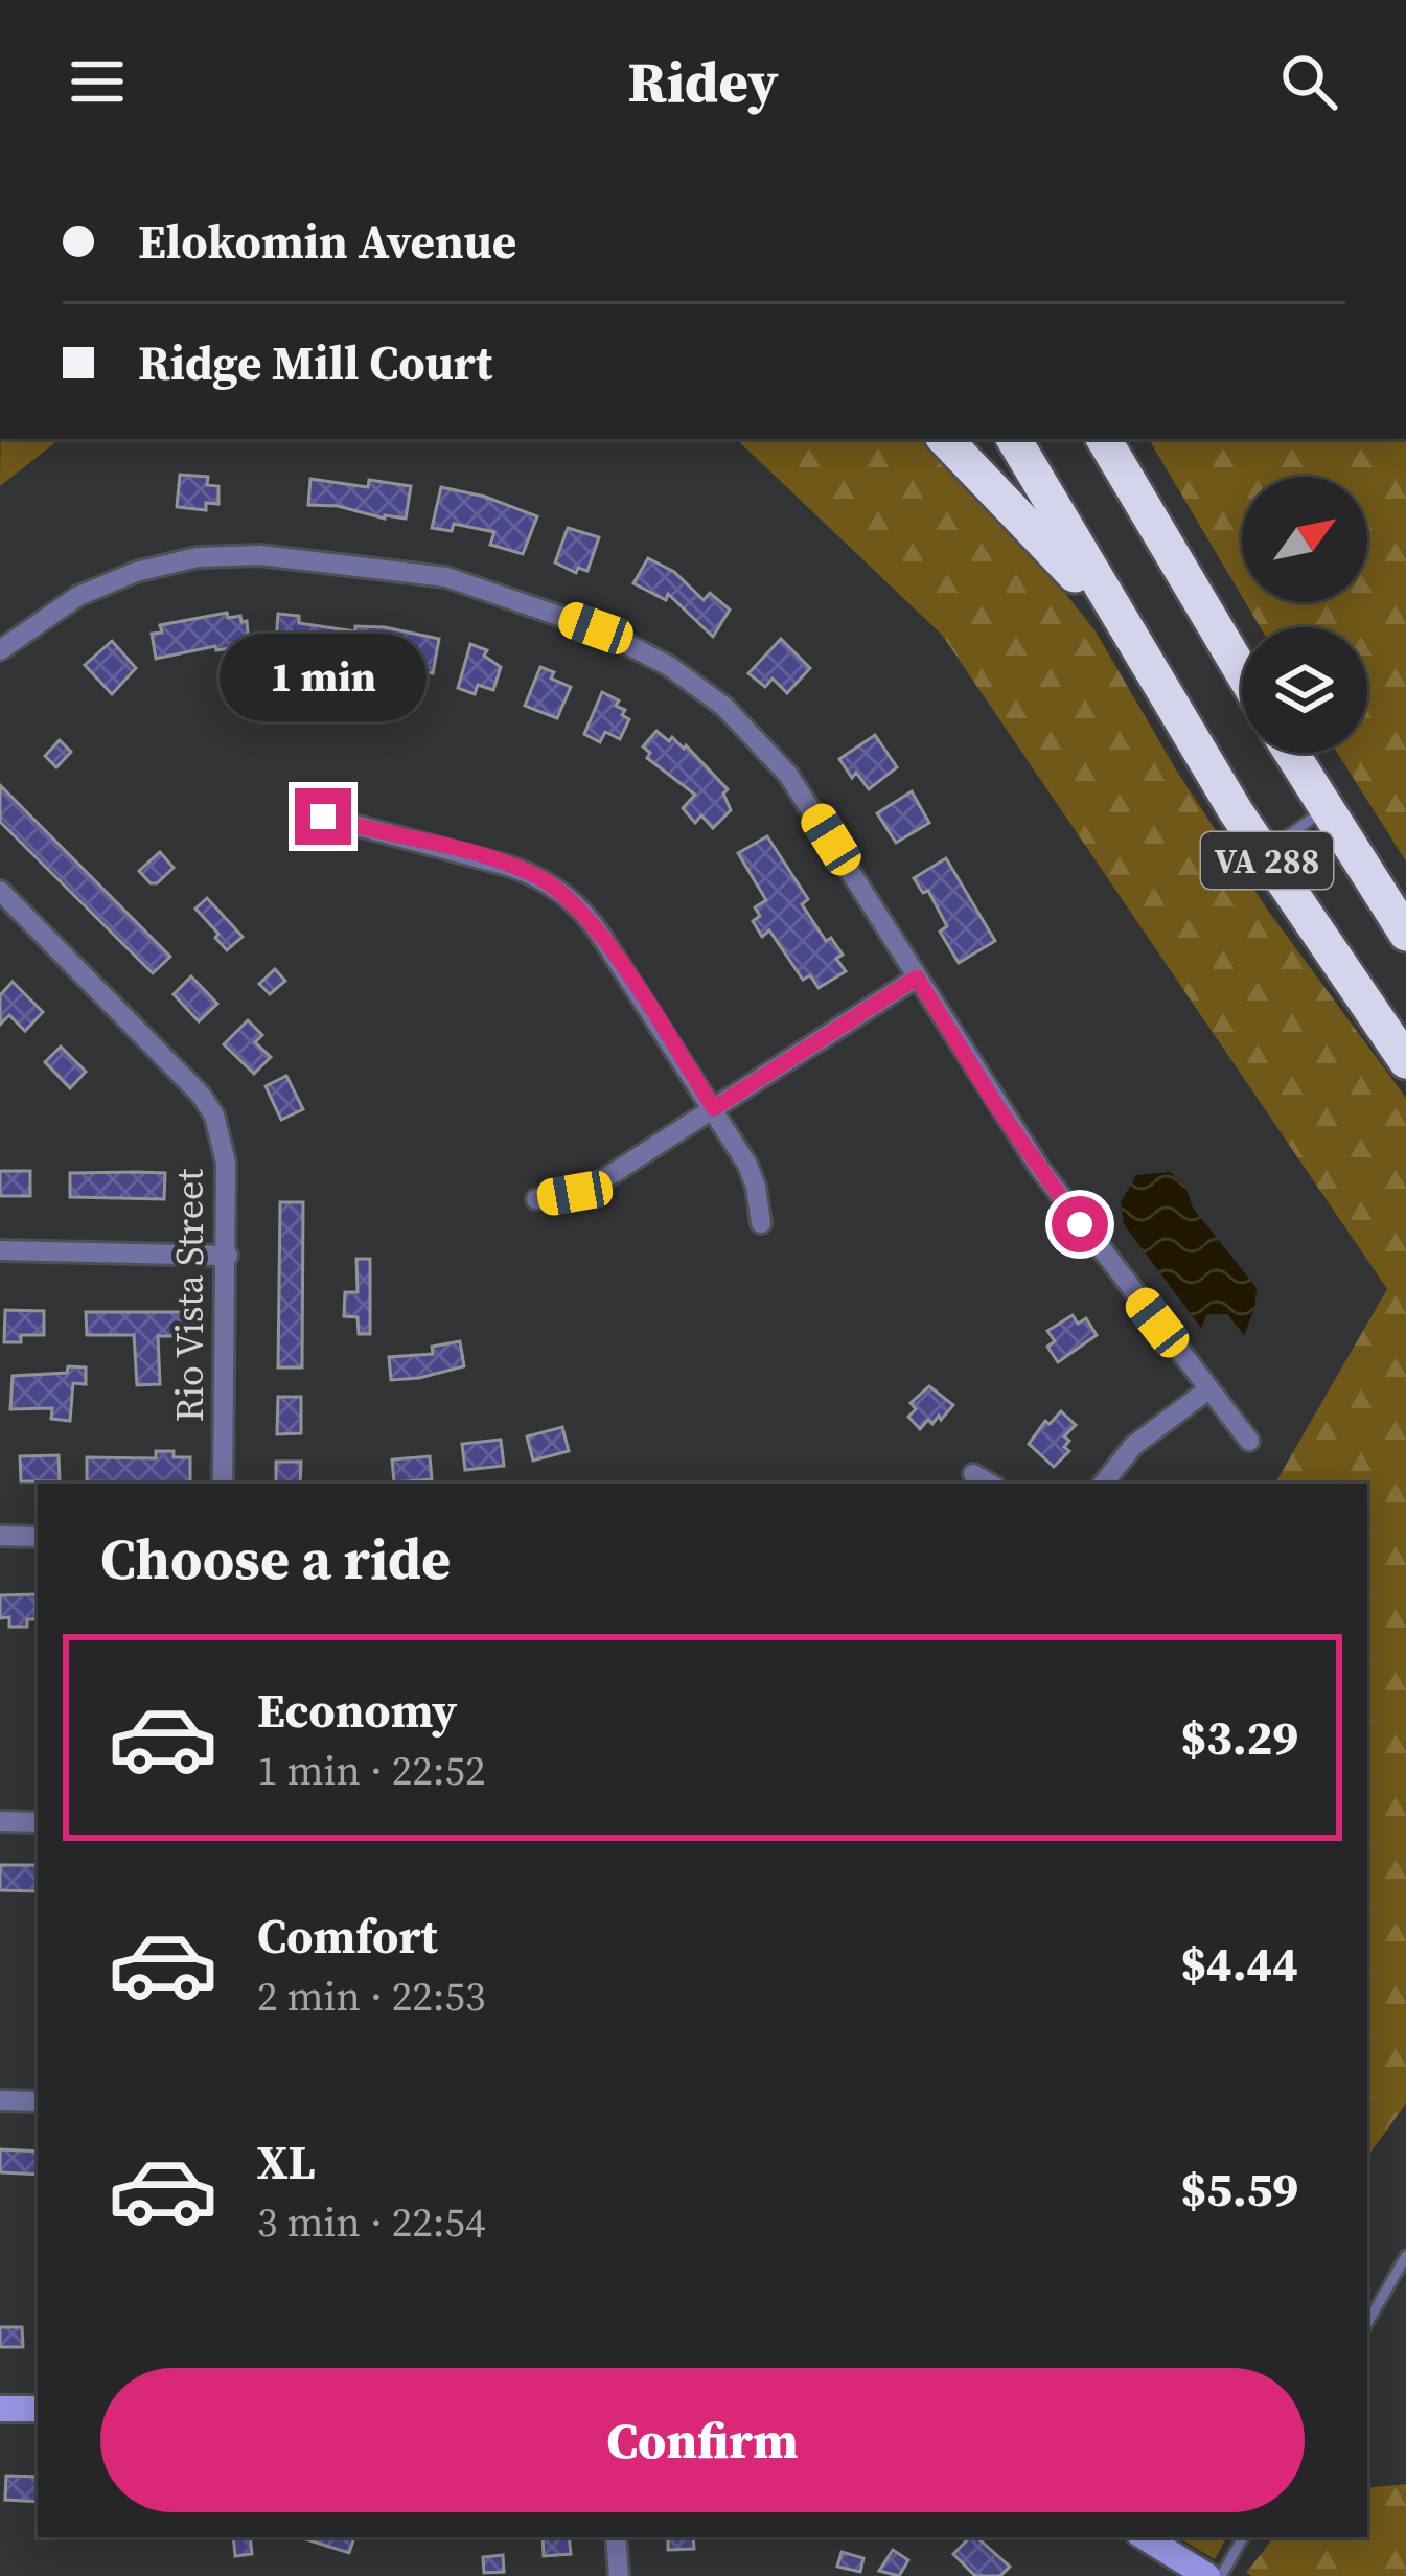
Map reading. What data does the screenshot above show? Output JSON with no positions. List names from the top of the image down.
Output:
{
  "streets": {
    "highway": ["VA 288"],
    "street": ["Rio Vista Street"]
  },
  "north": "top right",
  "page": {
    "header": "Ridey",
    "banner": ["Elokomin Avenue", "Ridge Mill Court"],
    "bubble": "1 min",
    "heading": "Choose a ride",
    "list": [
      {
        "name": "Economy",
        "note": "1 min · 22:52",
        "value": "$3.29"
      },
      {
        "name": "Comfort",
        "note": "2 min · 22:53",
        "value": "$4.44"
      },
      {
        "name": "XL",
        "note": "3 min · 22:54",
        "value": "$5.59"
      }
    ],
    "buttons": "Confirm"
  }
}
